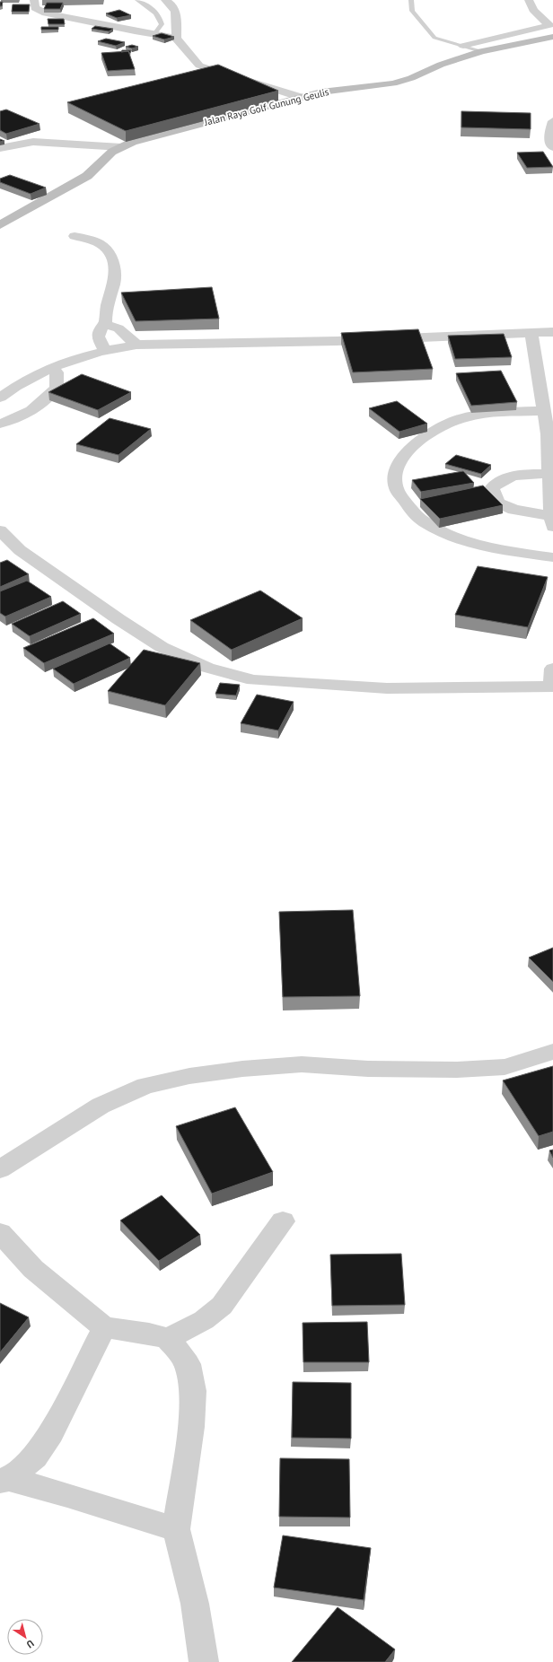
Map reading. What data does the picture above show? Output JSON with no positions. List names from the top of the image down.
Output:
{
  "streets": {
    "main road": ["Jalan Raya Golf Gunung Geulis"]
  },
  "north": "bottom right"
}
